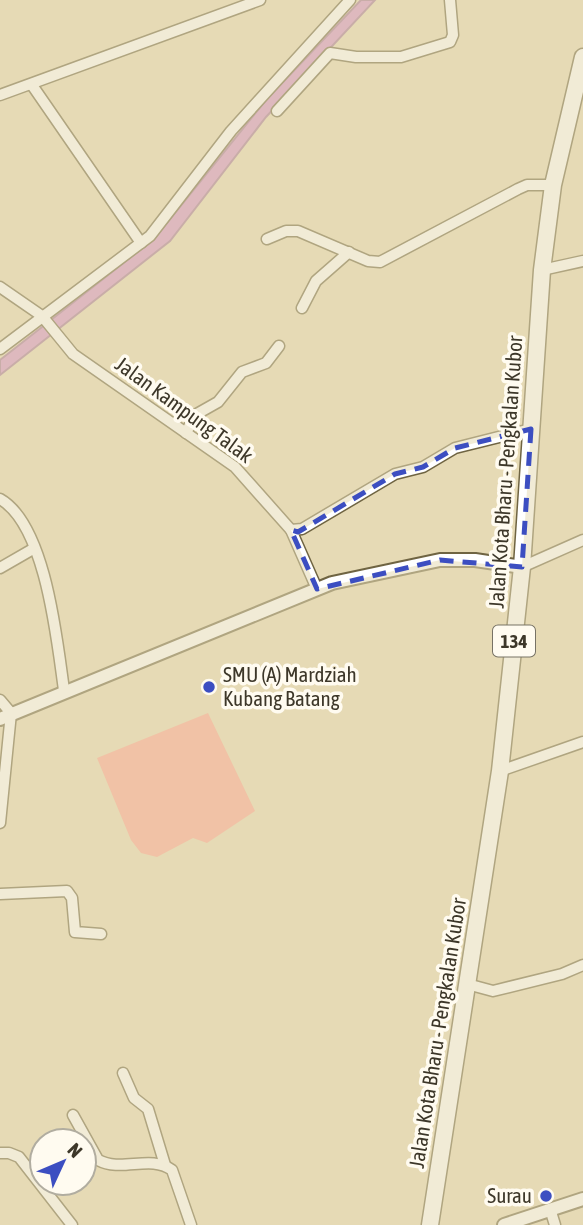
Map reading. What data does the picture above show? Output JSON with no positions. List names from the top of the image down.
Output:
{
  "streets": {
    "main road": ["Jalan Kota Bharu - Pengkalan Kubor", "134"],
    "street": ["Jalan Kampung Talak"]
  },
  "places": ["SMU (A) Mardziah Kubang Batang", "Surau"],
  "north": "top right"
}
